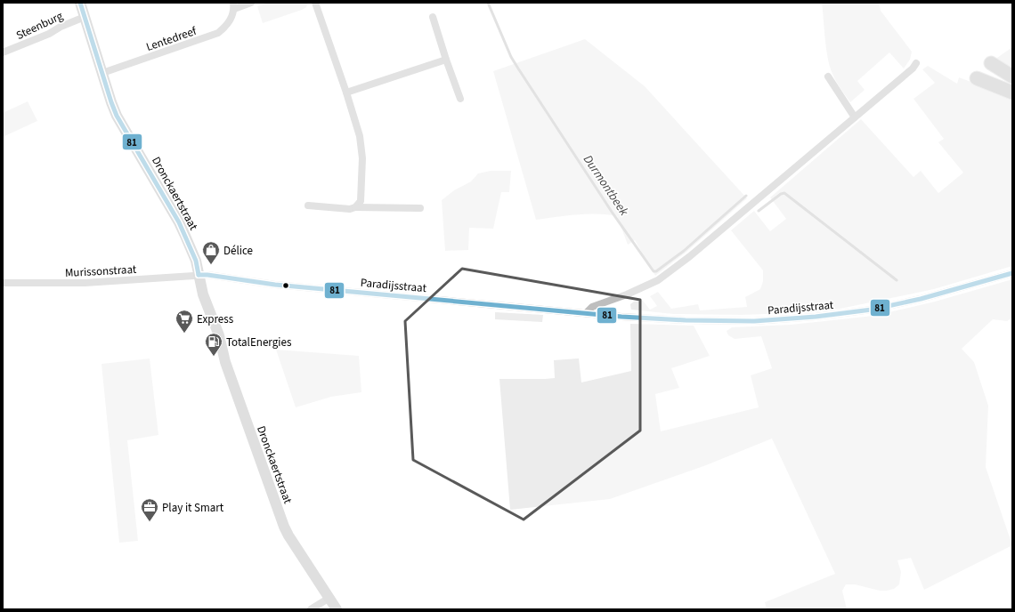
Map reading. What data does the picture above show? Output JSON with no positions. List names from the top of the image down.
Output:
{
  "streets": {
    "main road": ["Dronckaertstraat"],
    "street": [
      "Steenburg",
      "Lentedreef",
      "Murissonstraat",
      "Paradijsstraat"
    ]
  },
  "crossings": [
    ["Steenburg", "Dronckaertstraat"],
    ["Lentedreef", "Dronckaertstraat"],
    ["Dronckaertstraat", "Murissonstraat"],
    ["Dronckaertstraat", "Paradijsstraat"],
    ["Murissonstraat", "Paradijsstraat"]
  ],
  "water": ["Durmontbeek"],
  "places": {
    "shop": ["Délice"],
    "supermarket": ["Express"],
    "fuel station": ["TotalEnergies"],
    "office": ["Play it Smart"]
  },
  "lines": ["transit line 81"]
}
